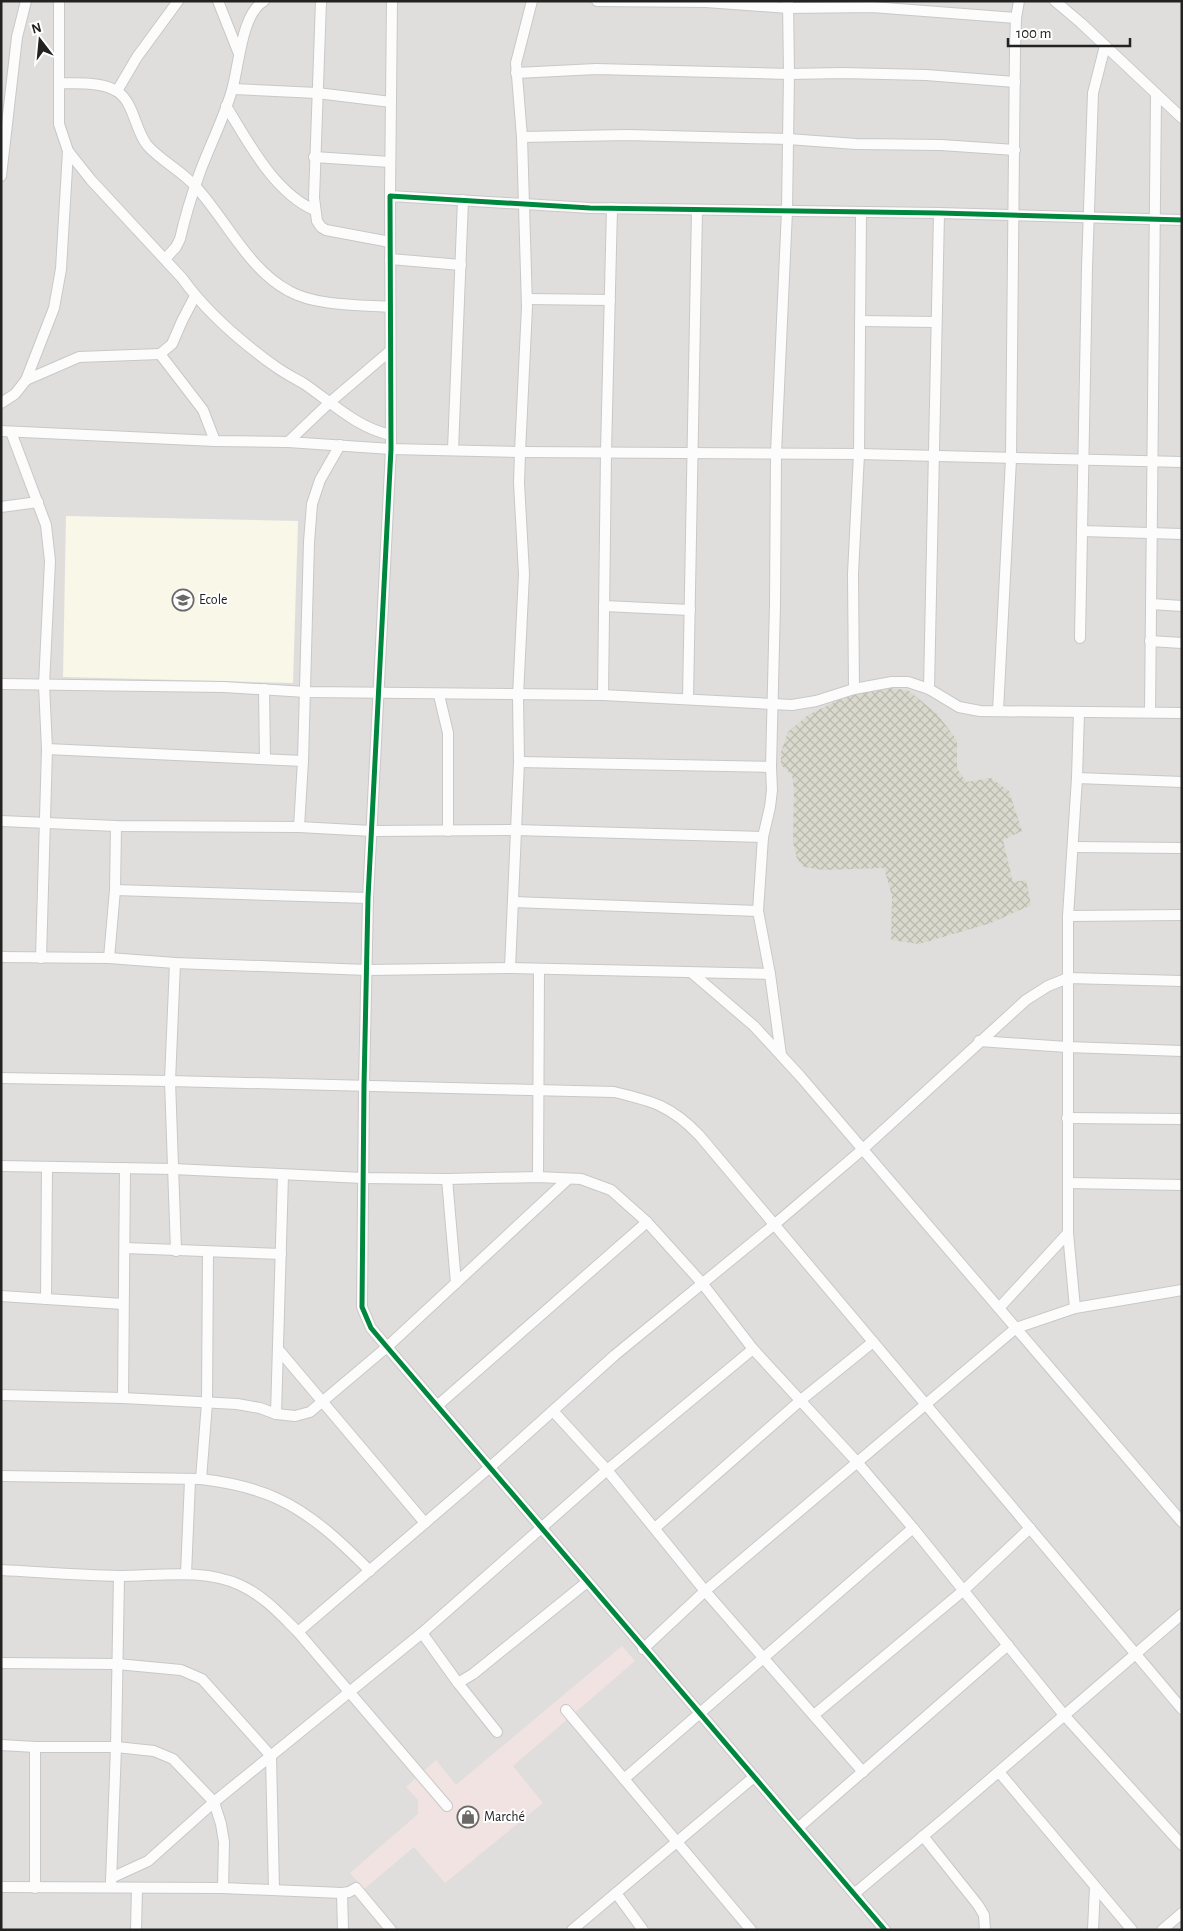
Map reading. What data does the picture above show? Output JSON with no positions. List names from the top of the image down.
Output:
{
  "places": {
    "school or university": ["Ecole"],
    "shop": ["Marché"]
  },
  "scale_bar": "100 m",
  "north": "top"
}
